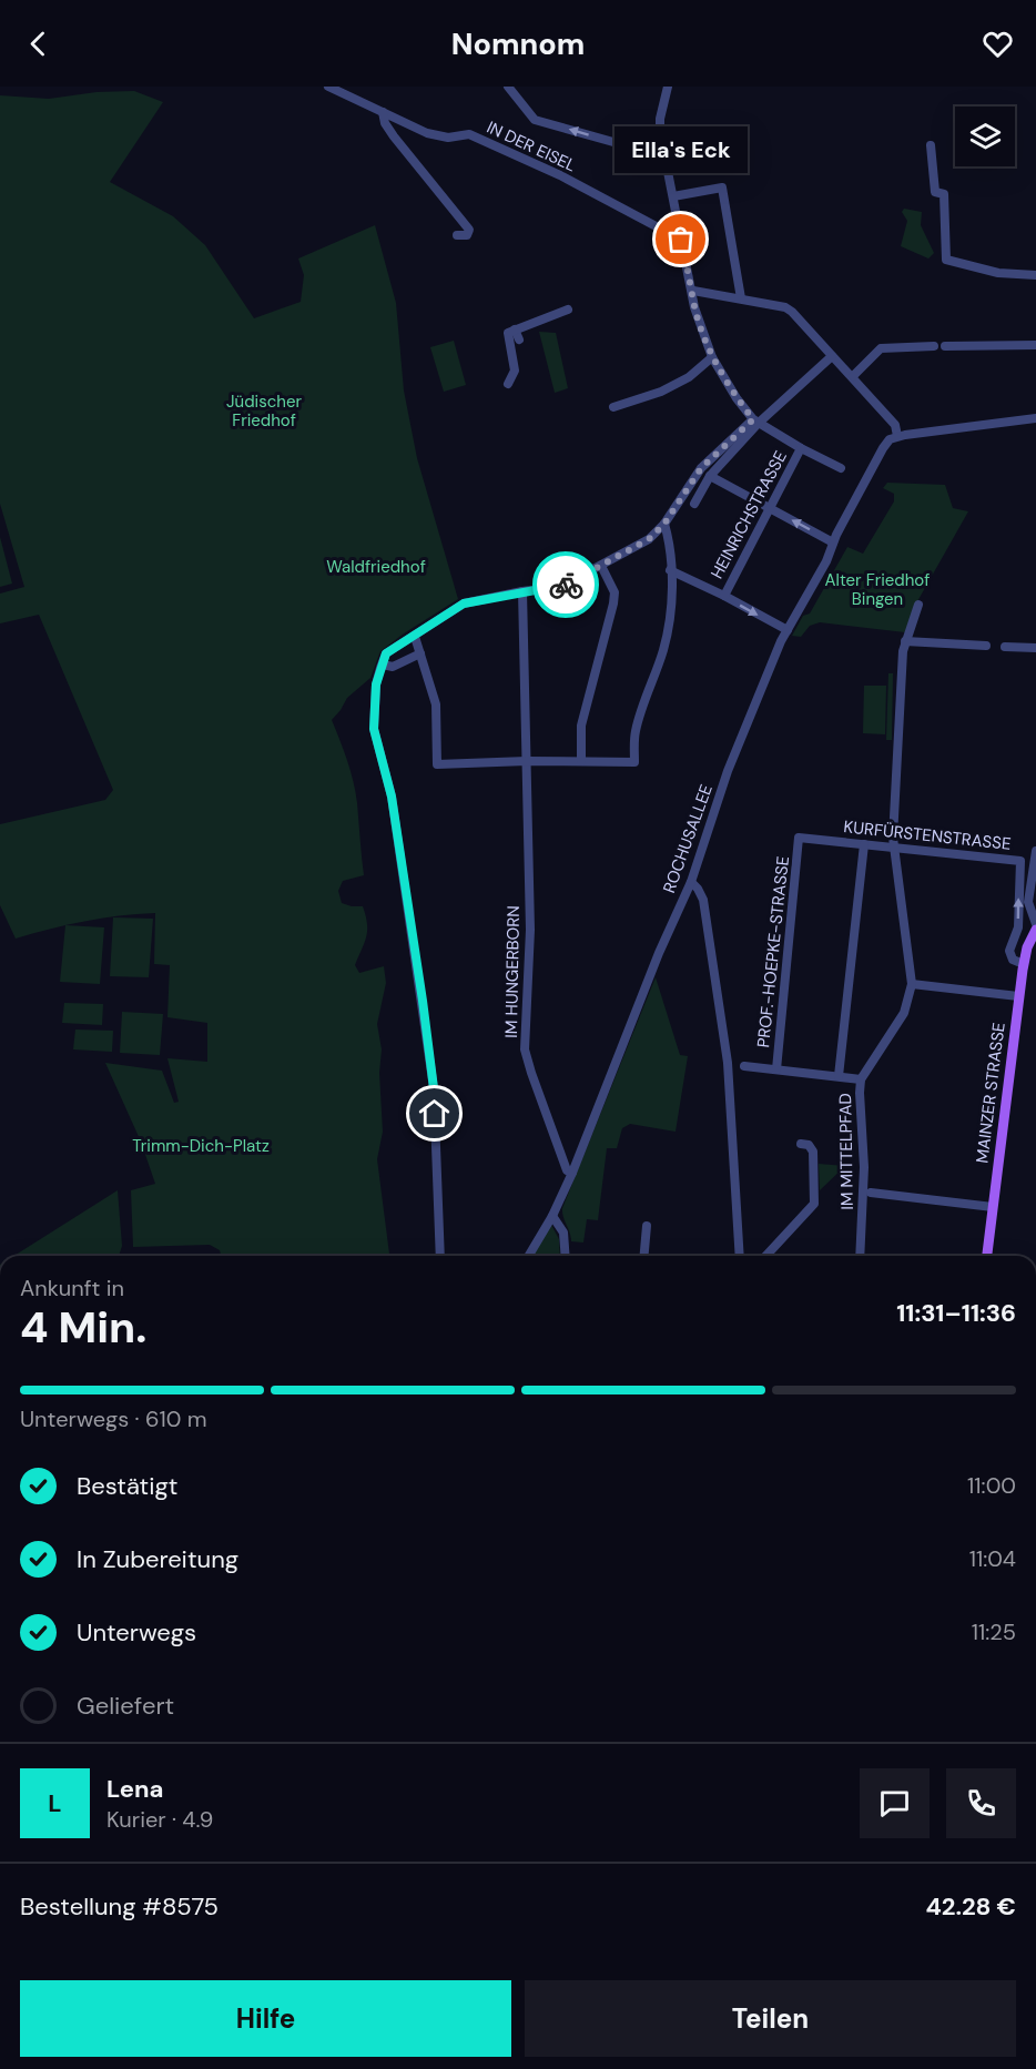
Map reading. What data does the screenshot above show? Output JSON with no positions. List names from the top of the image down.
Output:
{
  "streets": {
    "main road": ["MAINZER STRASSE"],
    "street": [
      "IN DER EISEL",
      "HEINRICHSTRASSE",
      "KURFÜRSTENSTRASSE",
      "ROCHUSALLEE",
      "PROF.-HOEPKE-STRASSE",
      "IM HUNGERBORN",
      "IM MITTELPFAD"
    ]
  },
  "crossings": [
    ["KURFÜRSTENSTRASSE", "PROF.-HOEPKE-STRASSE"],
    ["KURFÜRSTENSTRASSE", "MAINZER STRASSE"],
    ["ROCHUSALLEE", "IM HUNGERBORN"]
  ],
  "parks": [
    "Jüdischer Friedhof",
    "Waldfriedhof",
    "Alter Friedhof Bingen",
    "Trimm-Dich-Platz"
  ],
  "places": ["Ella's Eck"],
  "page": {
    "header": "Nomnom",
    "bubble": "Ella's Eck",
    "heading": ["4 Min.", "Ankunft in", "11:31–11:36"],
    "panel": [
      "Lena",
      "Kurier · 4.9",
      "Bestellung #8575",
      "42.28 €"
    ],
    "bar": "Unterwegs · 610 m",
    "list": [
      ["Bestätigt", "11:00"],
      ["In Zubereitung", "11:04"],
      ["Unterwegs", "11:25"],
      "Geliefert"
    ],
    "round": "L",
    "buttons": ["Hilfe", "Teilen"]
  }
}
